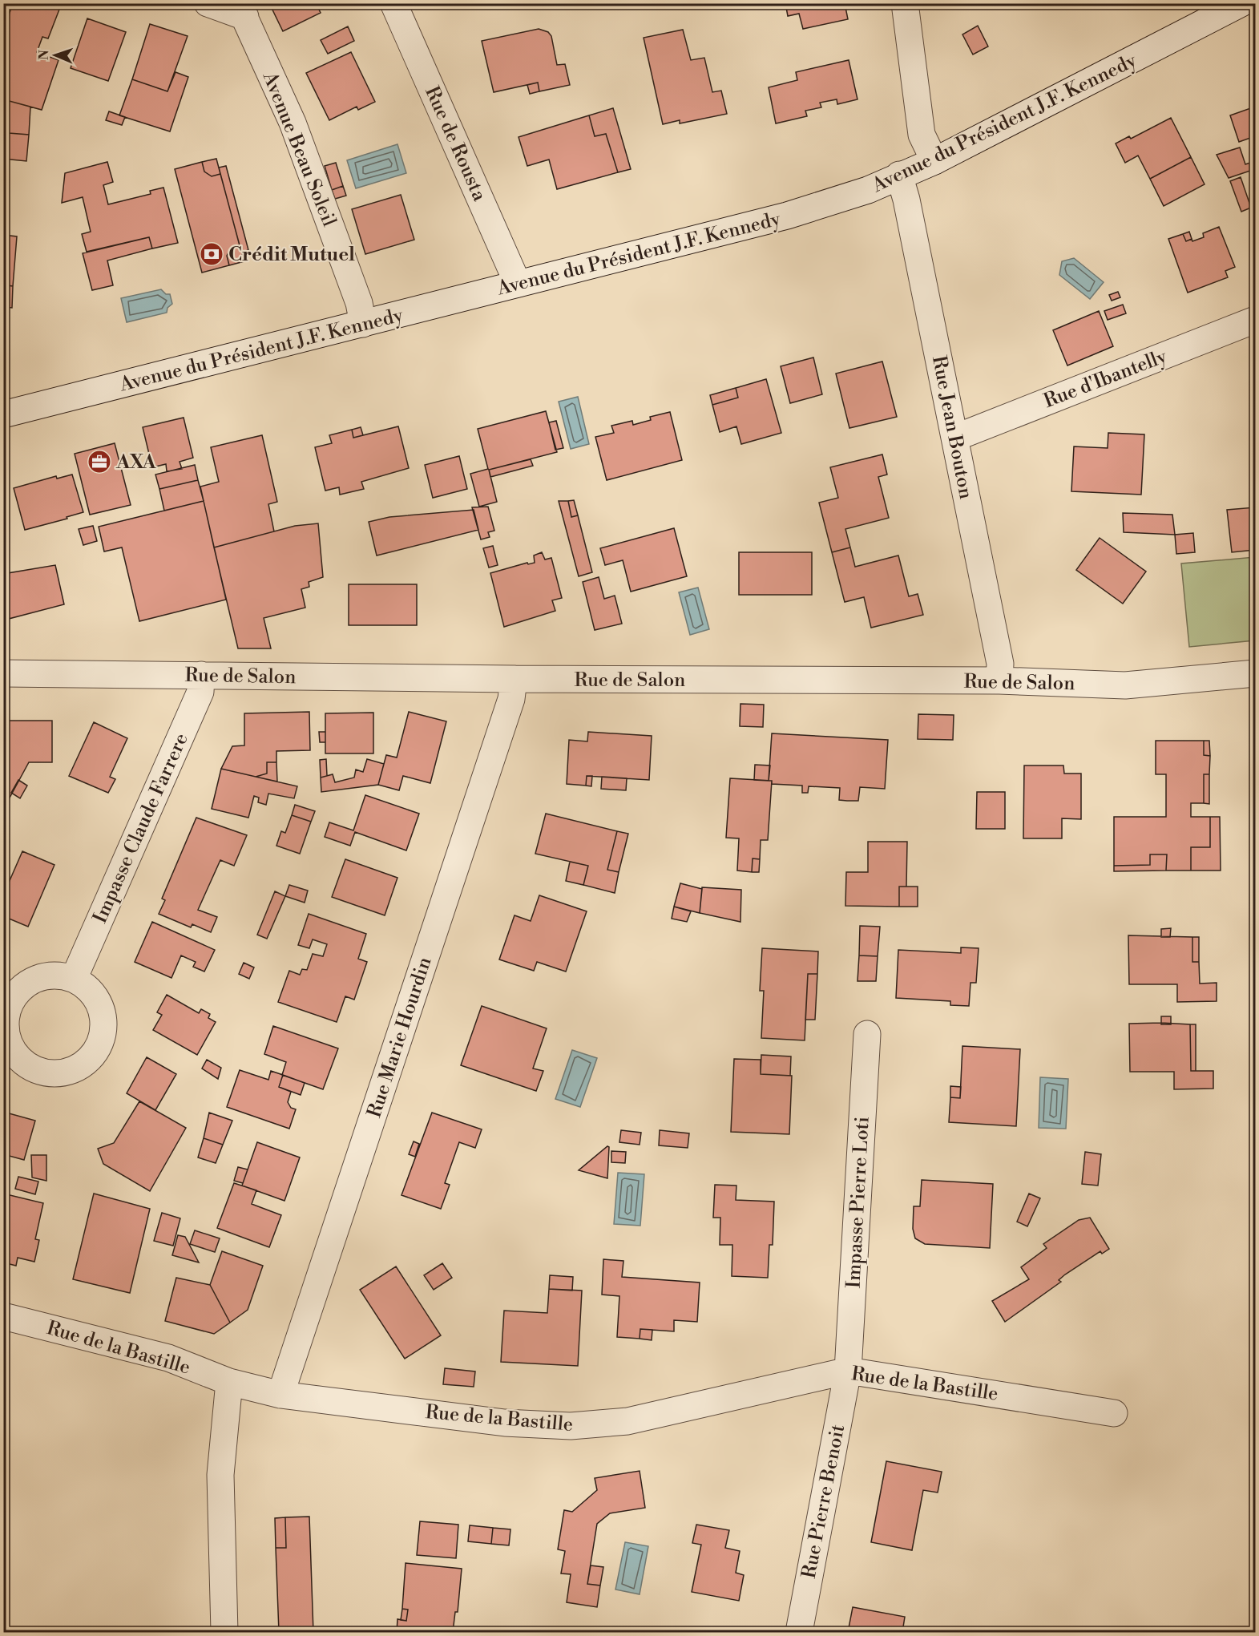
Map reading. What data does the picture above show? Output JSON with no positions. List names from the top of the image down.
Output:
{
  "streets": {
    "street": [
      "Avenue du Président J.F. Kennedy",
      "Rue de Rousta",
      "Avenue Beau Soleil",
      "Rue d'Ibantelly",
      "Rue Jean Bouton",
      "Rue de Salon",
      "Impasse Claude Farrere",
      "Rue Marie Hourdin",
      "Impasse Pierre Loti",
      "Rue de la Bastille",
      "Rue Pierre Benoit"
    ]
  },
  "crossings": [
    ["Avenue du Président J.F. Kennedy", "Rue de Rousta"],
    ["Avenue du Président J.F. Kennedy", "Avenue Beau Soleil"],
    ["Avenue du Président J.F. Kennedy", "Rue Jean Bouton"],
    ["Rue d'Ibantelly", "Rue Jean Bouton"],
    ["Rue Jean Bouton", "Rue de Salon"],
    ["Rue de Salon", "Impasse Claude Farrere"],
    ["Rue de Salon", "Rue Marie Hourdin"],
    ["Rue Marie Hourdin", "Rue de la Bastille"],
    ["Impasse Pierre Loti", "Rue de la Bastille"],
    ["Impasse Pierre Loti", "Rue Pierre Benoit"],
    ["Rue de la Bastille", "Rue Pierre Benoit"]
  ],
  "places": {
    "bank": ["Crédit Mutuel"],
    "office": ["AXA"]
  },
  "north": "left"
}
